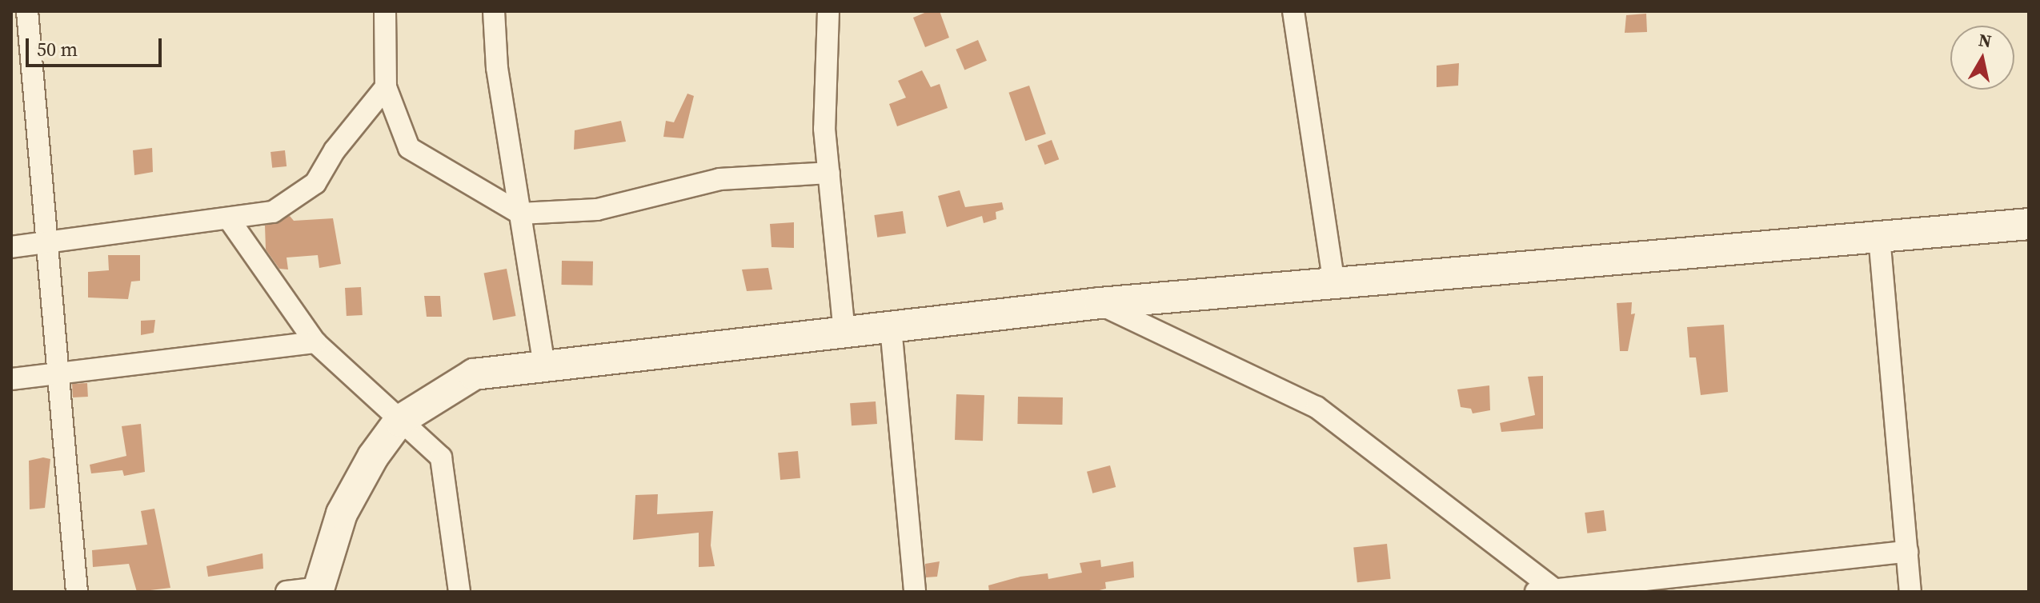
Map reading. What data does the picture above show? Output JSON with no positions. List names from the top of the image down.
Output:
{
  "scale_bar": "50 m",
  "north": "top"
}
